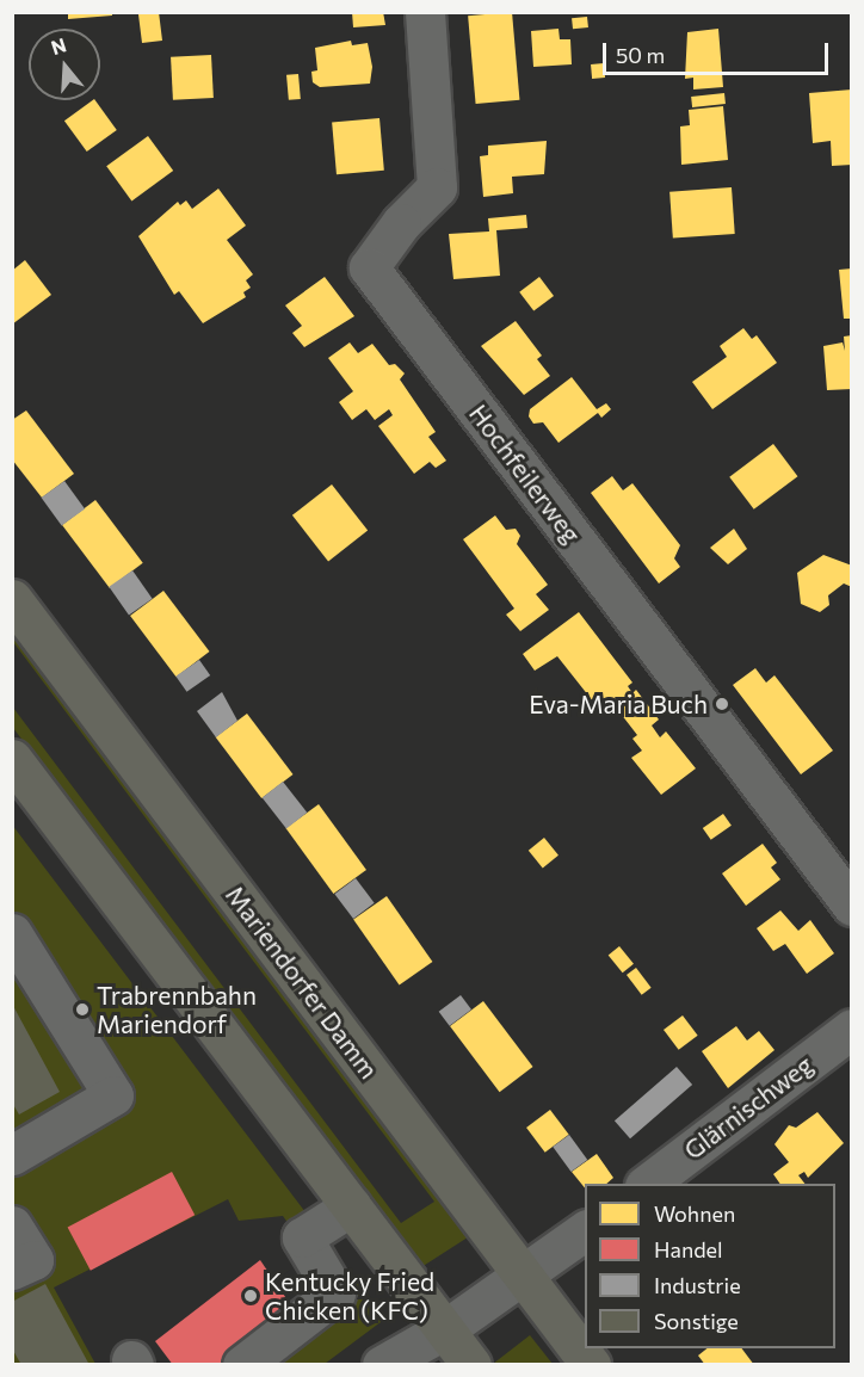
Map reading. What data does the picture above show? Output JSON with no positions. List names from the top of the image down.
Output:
{
  "streets": {
    "main road": ["Mariendorfer Damm"],
    "street": ["Hochfeilerweg", "Glärnischweg"]
  },
  "places": ["Eva-Maria Buch", "Trabrennbahn Mariendorf", "Kentucky Fried Chicken (KFC)"],
  "legend": [
    "Wohnen",
    "Handel",
    "Industrie",
    "Sonstige"
  ],
  "scale_bar": "50 m",
  "north": "top"
}
